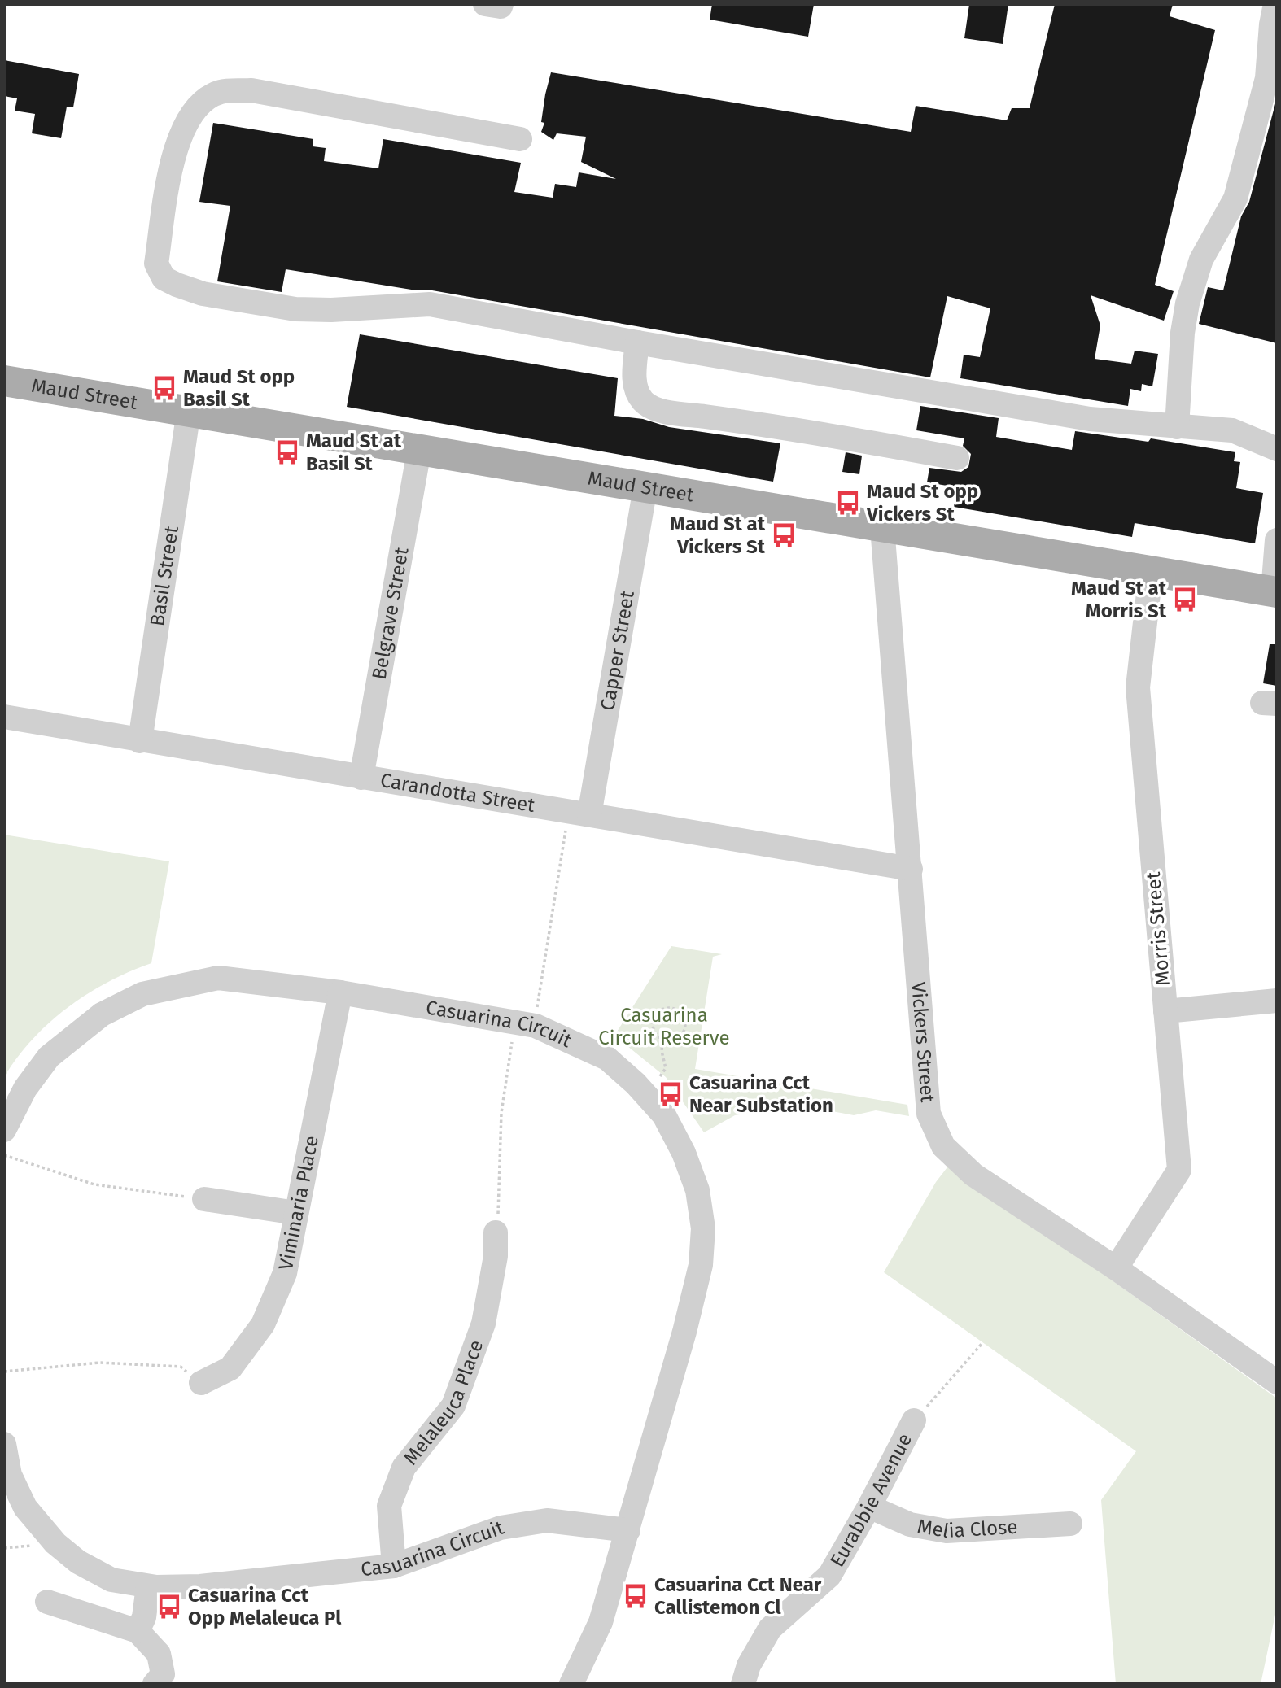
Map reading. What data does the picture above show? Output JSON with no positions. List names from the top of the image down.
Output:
{
  "streets": {
    "main road": ["Maud Street"],
    "street": [
      "Basil Street",
      "Belgrave Street",
      "Capper Street",
      "Carandotta Street",
      "Morris Street",
      "Casuarina Circuit",
      "Vickers Street",
      "Viminaria Place",
      "Melaleuca Place",
      "Eurabbie Avenue",
      "Melia Close"
    ]
  },
  "crossings": [
    ["Maud Street", "Basil Street"],
    ["Maud Street", "Belgrave Street"],
    ["Maud Street", "Capper Street"],
    ["Maud Street", "Morris Street"],
    ["Maud Street", "Vickers Street"],
    ["Basil Street", "Carandotta Street"],
    ["Belgrave Street", "Carandotta Street"],
    ["Capper Street", "Carandotta Street"],
    ["Carandotta Street", "Vickers Street"],
    ["Morris Street", "Vickers Street"],
    ["Casuarina Circuit", "Viminaria Place"],
    ["Casuarina Circuit", "Melaleuca Place"],
    ["Eurabbie Avenue", "Melia Close"]
  ],
  "parks": ["Casuarina Circuit Reserve"],
  "places": {
    "bus stop": [
      "Maud St opp Basil St",
      "Maud St at Basil St",
      "Maud St opp Vickers St",
      "Maud St at Vickers St",
      "Maud St at Morris St",
      "Casuarina Cct Near Substation",
      "Casuarina Cct Near Callistemon Cl",
      "Casuarina Cct Opp Melaleuca Pl"
    ]
  }
}
